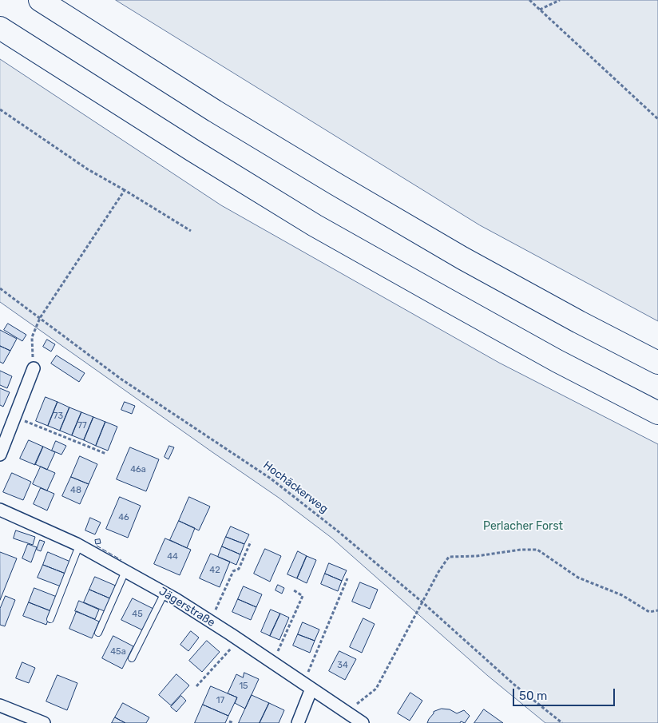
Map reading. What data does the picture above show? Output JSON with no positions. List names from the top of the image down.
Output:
{
  "streets": {
    "street": ["Jägerstraße"],
    "path": ["Hochäckerweg"]
  },
  "parks": ["Perlacher Forst"],
  "house_numbers": [
    "73",
    "77",
    "46a",
    "48",
    "46",
    "44",
    "42",
    "45",
    "45a",
    "34",
    "15",
    "17"
  ],
  "scale_bar": "50 m"
}
